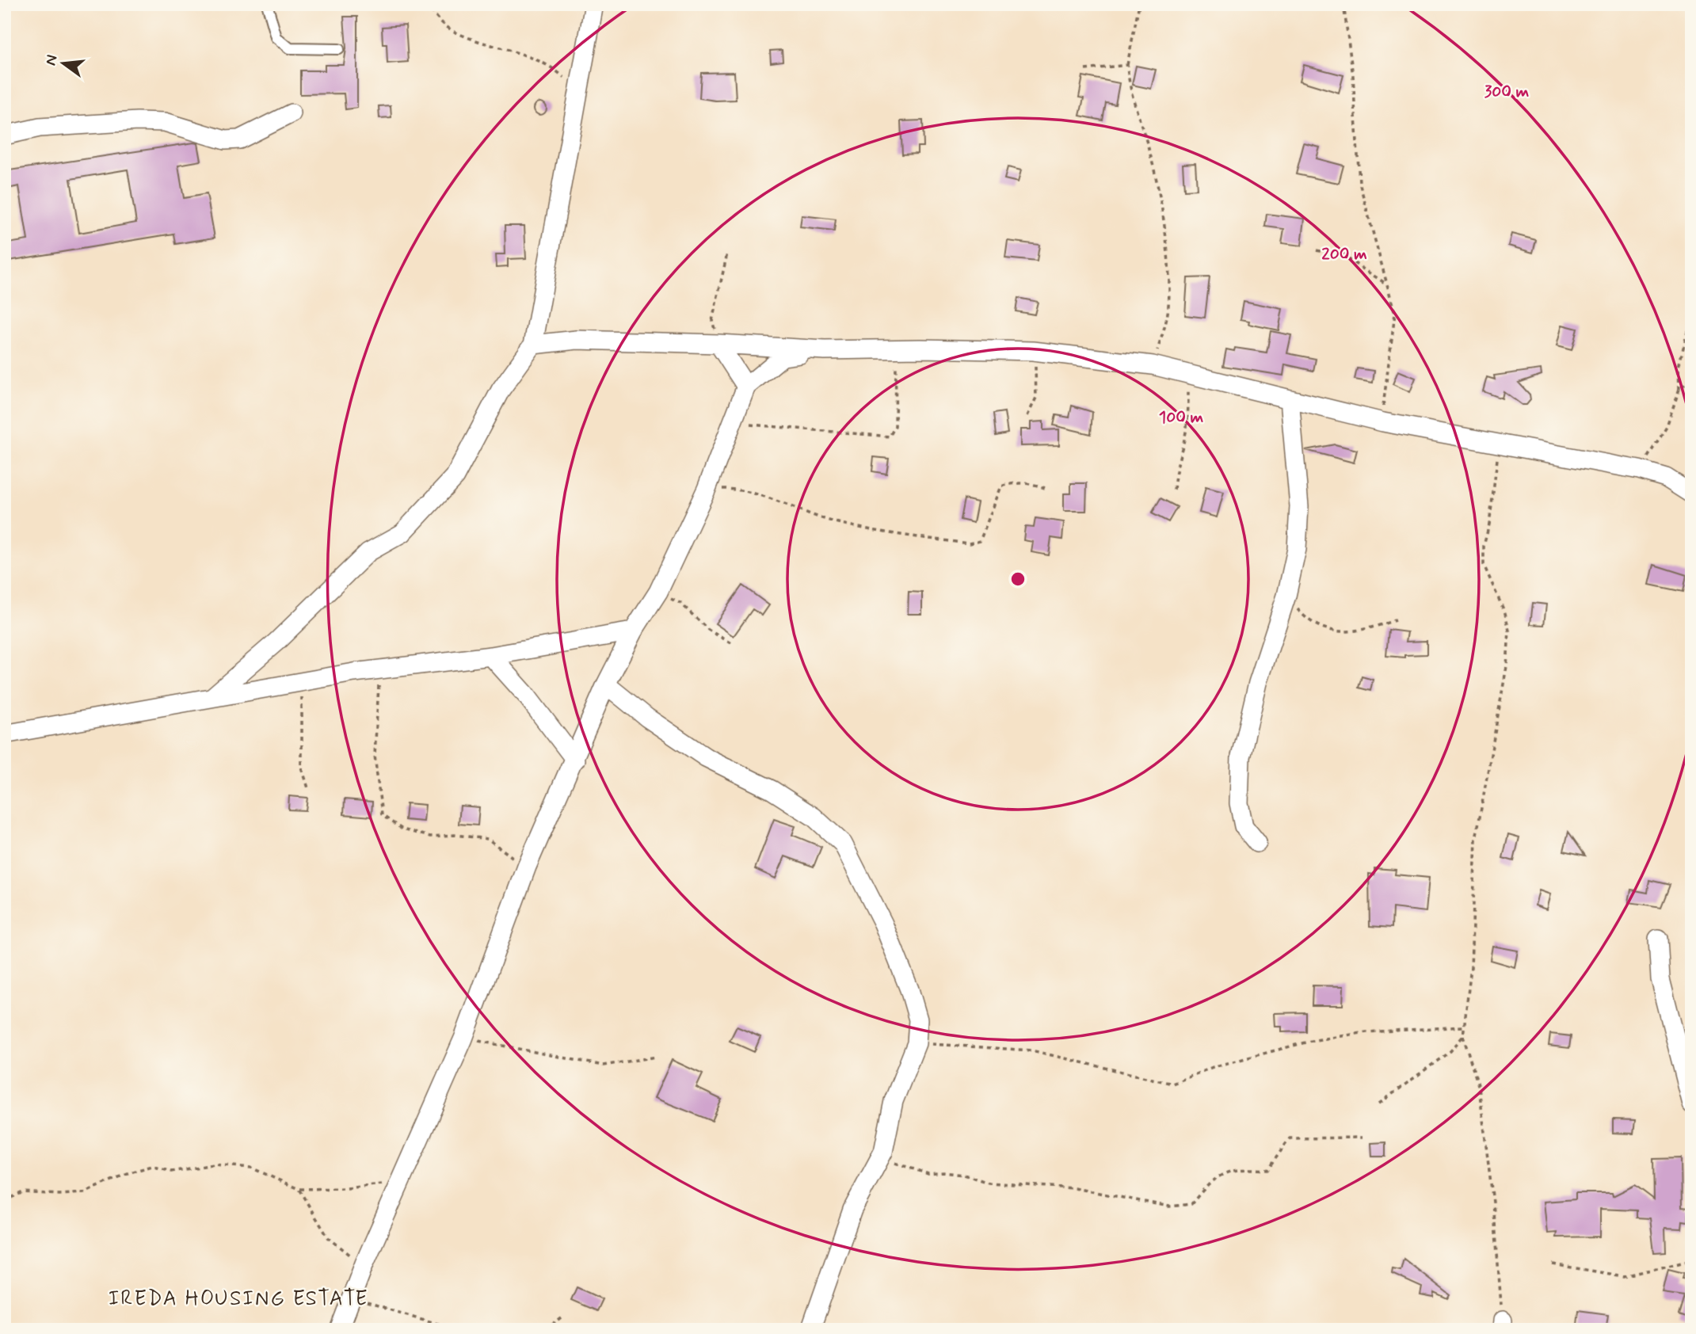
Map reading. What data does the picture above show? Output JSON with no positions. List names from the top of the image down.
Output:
{
  "districts": ["IREDA HOUSING ESTATE"],
  "north": "left",
  "rings": ["300 m", "200 m", "100 m"]
}
